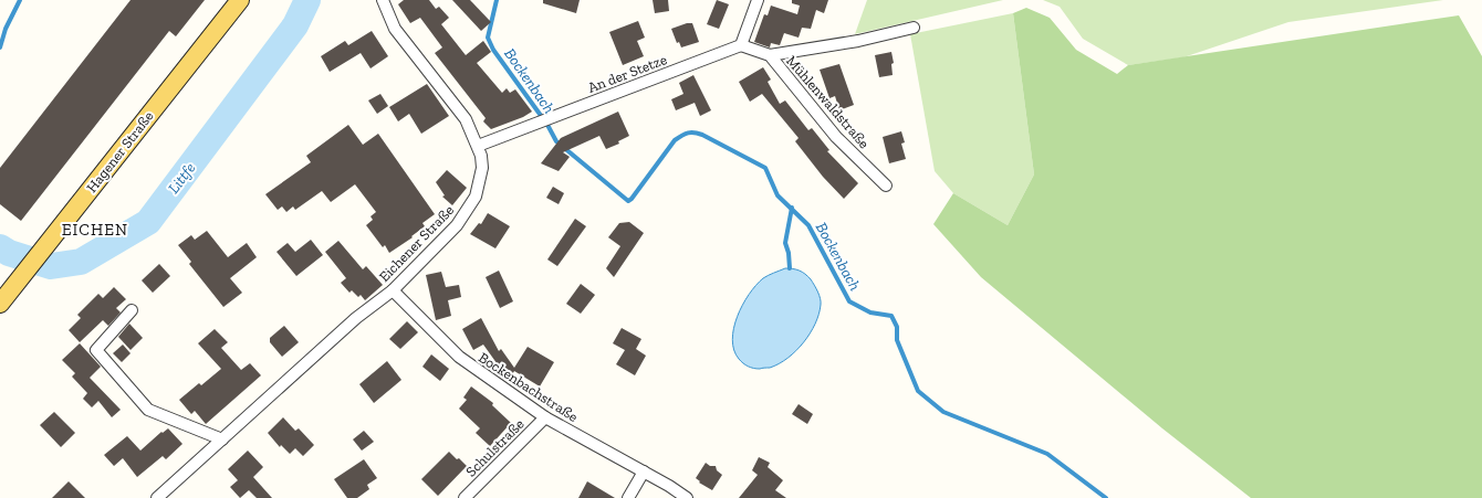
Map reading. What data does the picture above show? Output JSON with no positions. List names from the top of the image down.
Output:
{
  "streets": {
    "main road": ["Hagener Straße"],
    "street": [
      "An der Stetze",
      "Mühlenwaldstraße",
      "Eichener Straße",
      "Bockenbachstraße",
      "Schulstraße"
    ]
  },
  "crossings": [
    ["An der Stetze", "Mühlenwaldstraße"],
    ["An der Stetze", "Eichener Straße"],
    ["Eichener Straße", "Bockenbachstraße"],
    ["Bockenbachstraße", "Schulstraße"]
  ],
  "districts": ["EICHEN"],
  "water": ["Bockenbach", "Littfe"]
}
